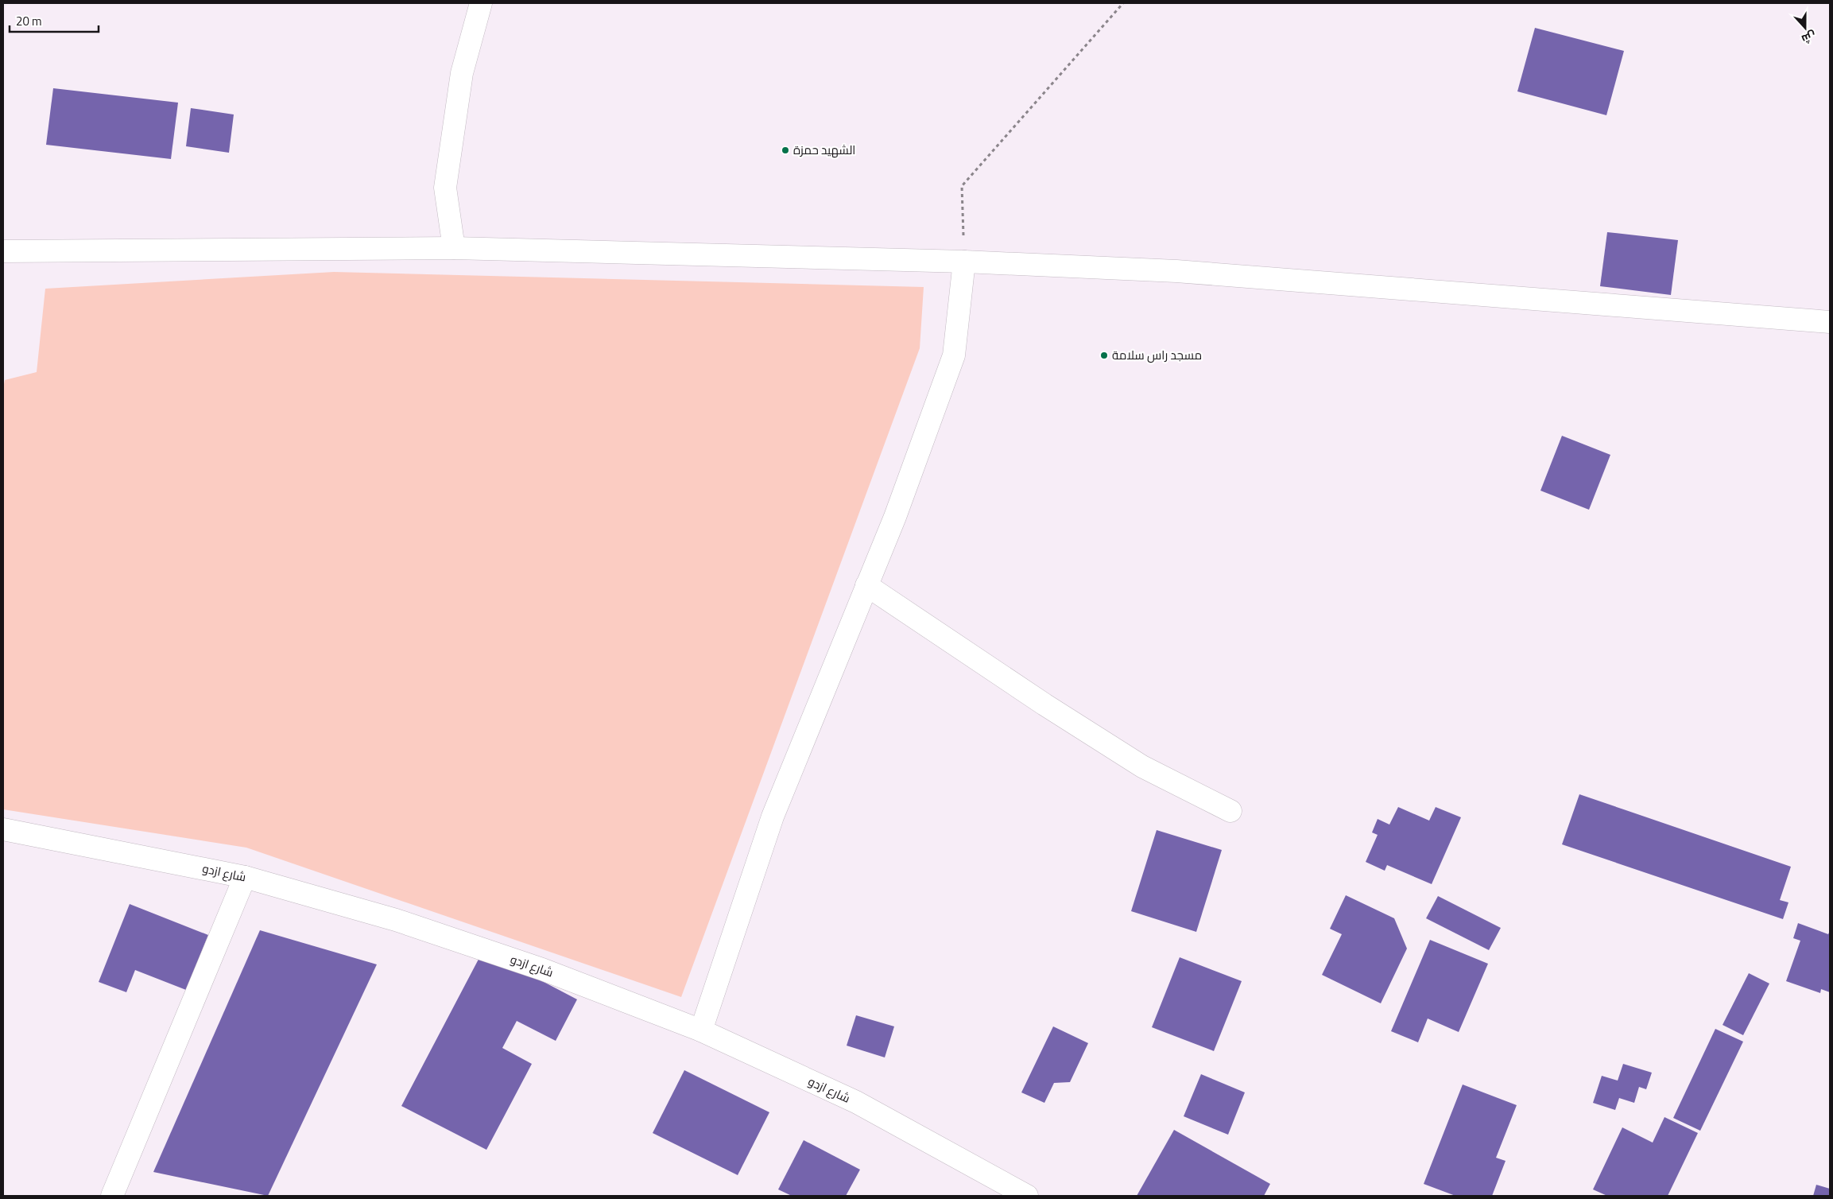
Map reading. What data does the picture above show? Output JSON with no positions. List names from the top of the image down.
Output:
{
  "streets": {
    "street": ["شارع ازدو"]
  },
  "places": ["الشهيد حمزة", "مسجد راس سلامة"],
  "scale_bar": "20 m",
  "north": "bottom"
}
